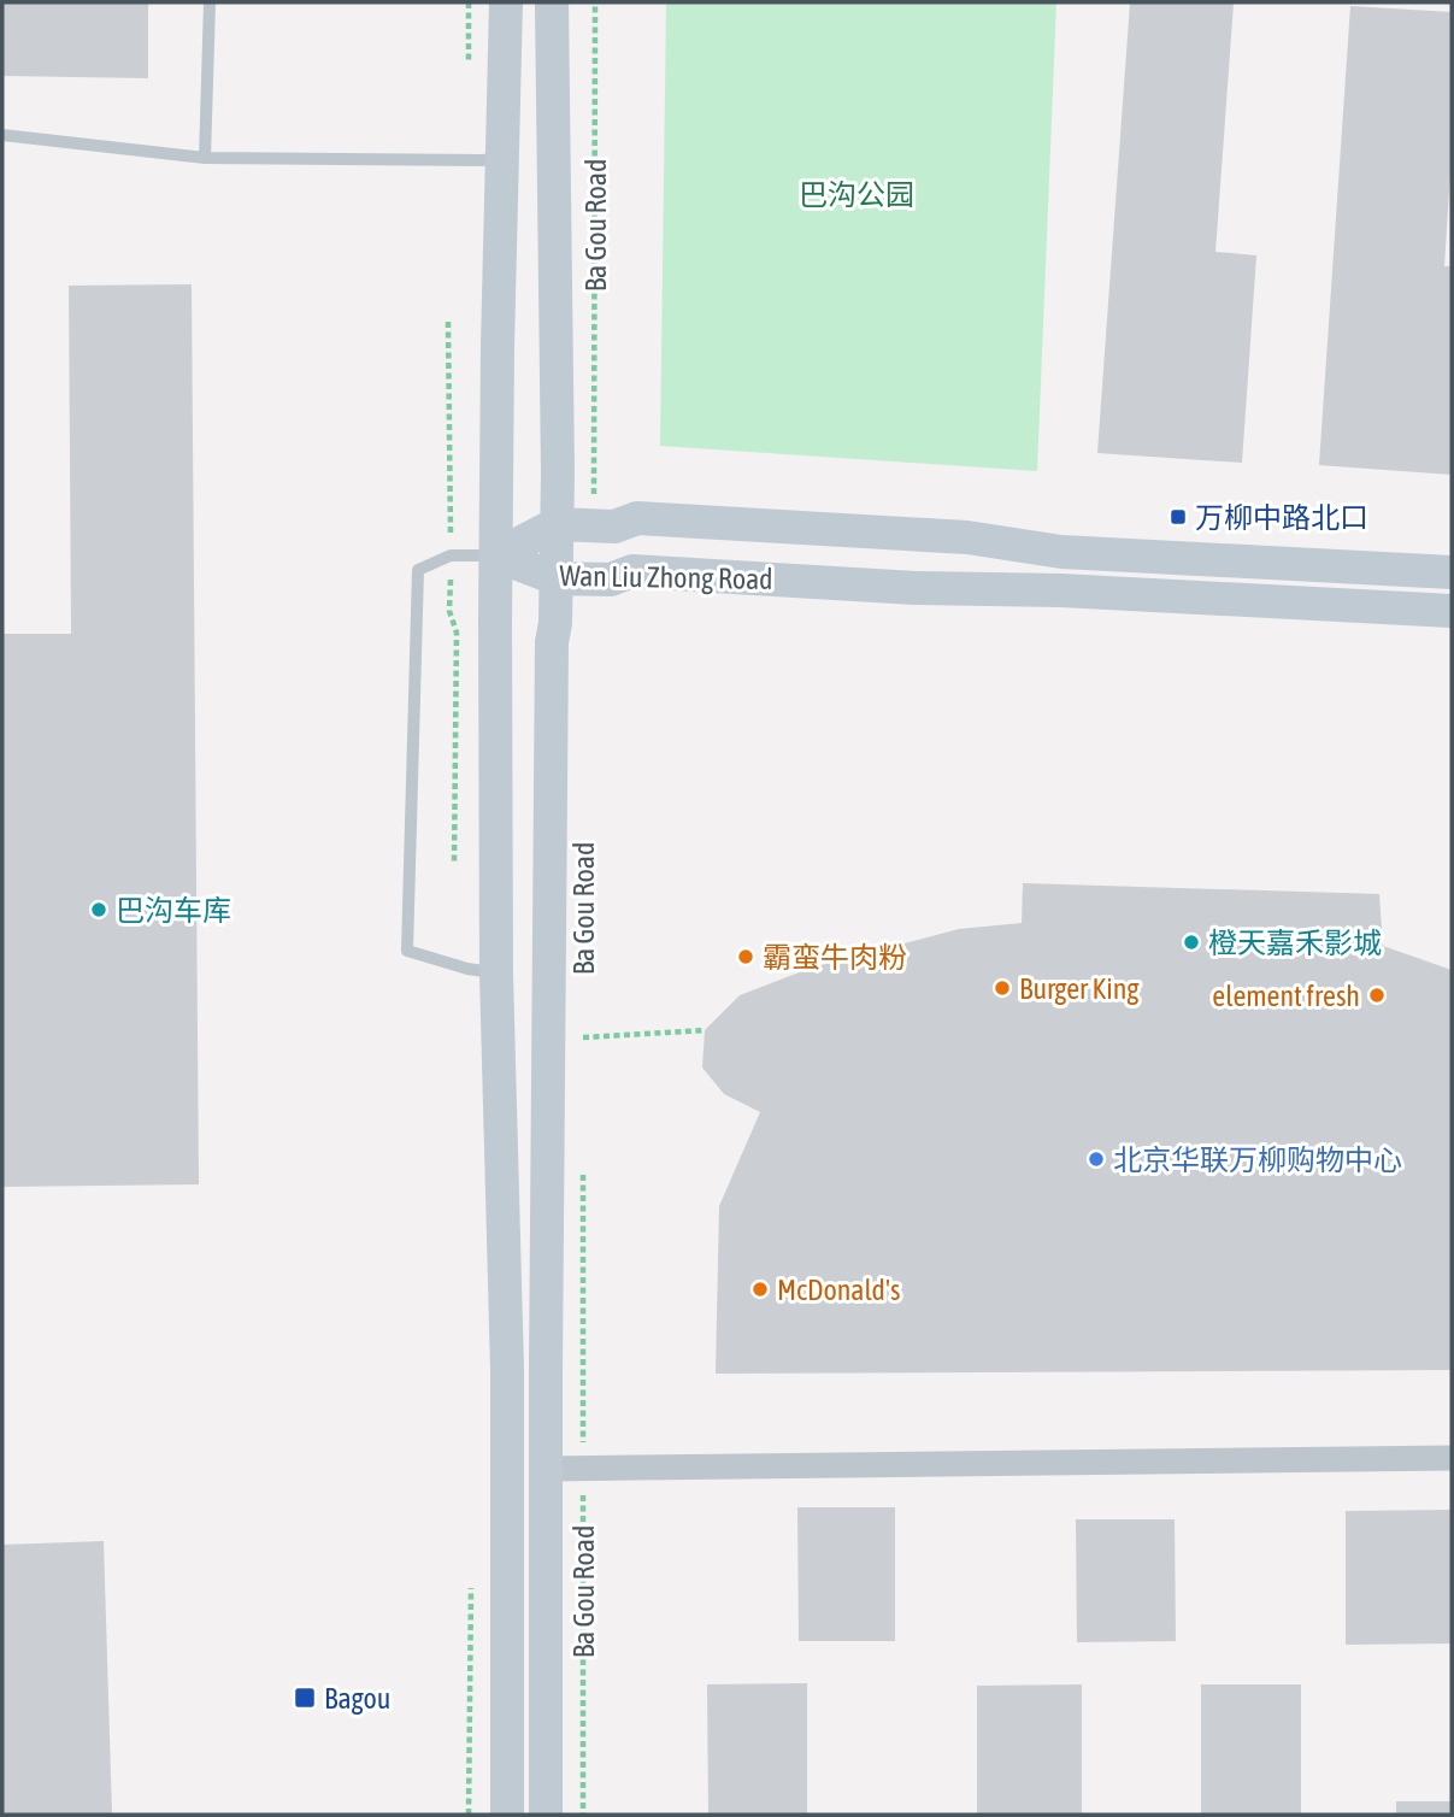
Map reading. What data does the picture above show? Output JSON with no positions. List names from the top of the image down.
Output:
{
  "streets": {
    "main road": ["Ba Gou Road", "Wan Liu Zhong Road"]
  },
  "crossings": [
    ["Ba Gou Road", "Wan Liu Zhong Road"]
  ],
  "parks": ["巴沟公园"],
  "places": {
    "transit": ["万柳中路北口", "Bagou"],
    "other": [
      "巴沟车库",
      "橙天嘉禾影城",
      "霸蛮牛肉粉",
      "Burger King",
      "element fresh",
      "北京华联万柳购物中心",
      "McDonald's"
    ]
  }
}
